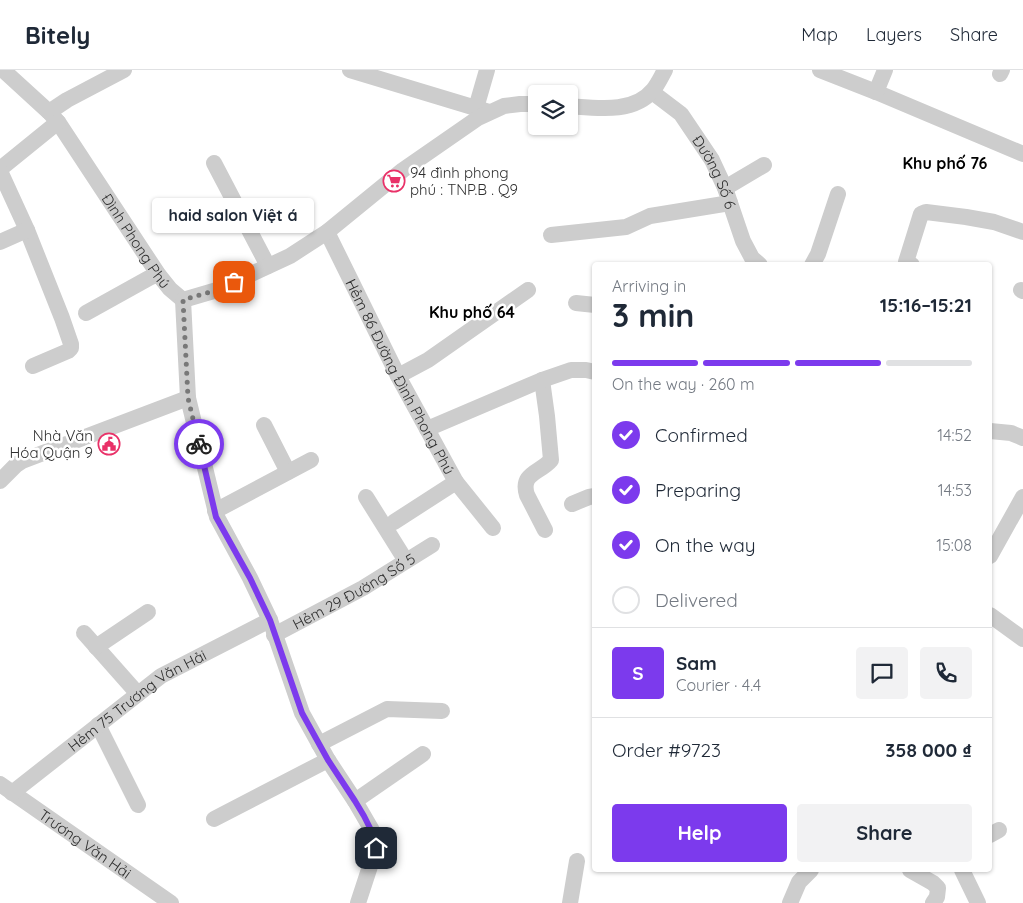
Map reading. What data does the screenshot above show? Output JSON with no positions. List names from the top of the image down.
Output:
{
  "streets": {
    "street": [
      "Đường Số 6",
      "Đình Phong Phú",
      "Hẻm 86 Đường Đình Phong Phú",
      "Hẻm 29 Đường Số 5",
      "Hẻm 75 Trương Văn Hải",
      "Trương Văn Hải"
    ]
  },
  "crossings": [
    ["Đình Phong Phú", "Hẻm 86 Đường Đình Phong Phú"],
    ["Hẻm 29 Đường Số 5", "Hẻm 75 Trương Văn Hải"],
    ["Hẻm 75 Trương Văn Hải", "Trương Văn Hải"]
  ],
  "districts": ["Khu phố 76", "Khu phố 64"],
  "places": {
    "supermarket": ["94 đình phong phú : TNP.B . Q9"],
    "other": ["haid salon Việt á"],
    "public building": ["Nhà Văn Hóa Quận 9"]
  },
  "page": {
    "header": "Bitely",
    "nav": ["Map", "Layers", "Share"],
    "bubble": "haid salon Việt á",
    "heading": ["3 min", "Arriving in", "15:16–15:21"],
    "panel": [
      "Sam",
      "Courier · 4.4",
      "Order #9723",
      "358 000 ₫"
    ],
    "bar": "On the way · 260 m",
    "list": [
      ["Confirmed", "14:52"],
      ["Preparing", "14:53"],
      ["On the way", "15:08"],
      "Delivered"
    ],
    "round": "S",
    "buttons": ["Help", "Share"]
  }
}
